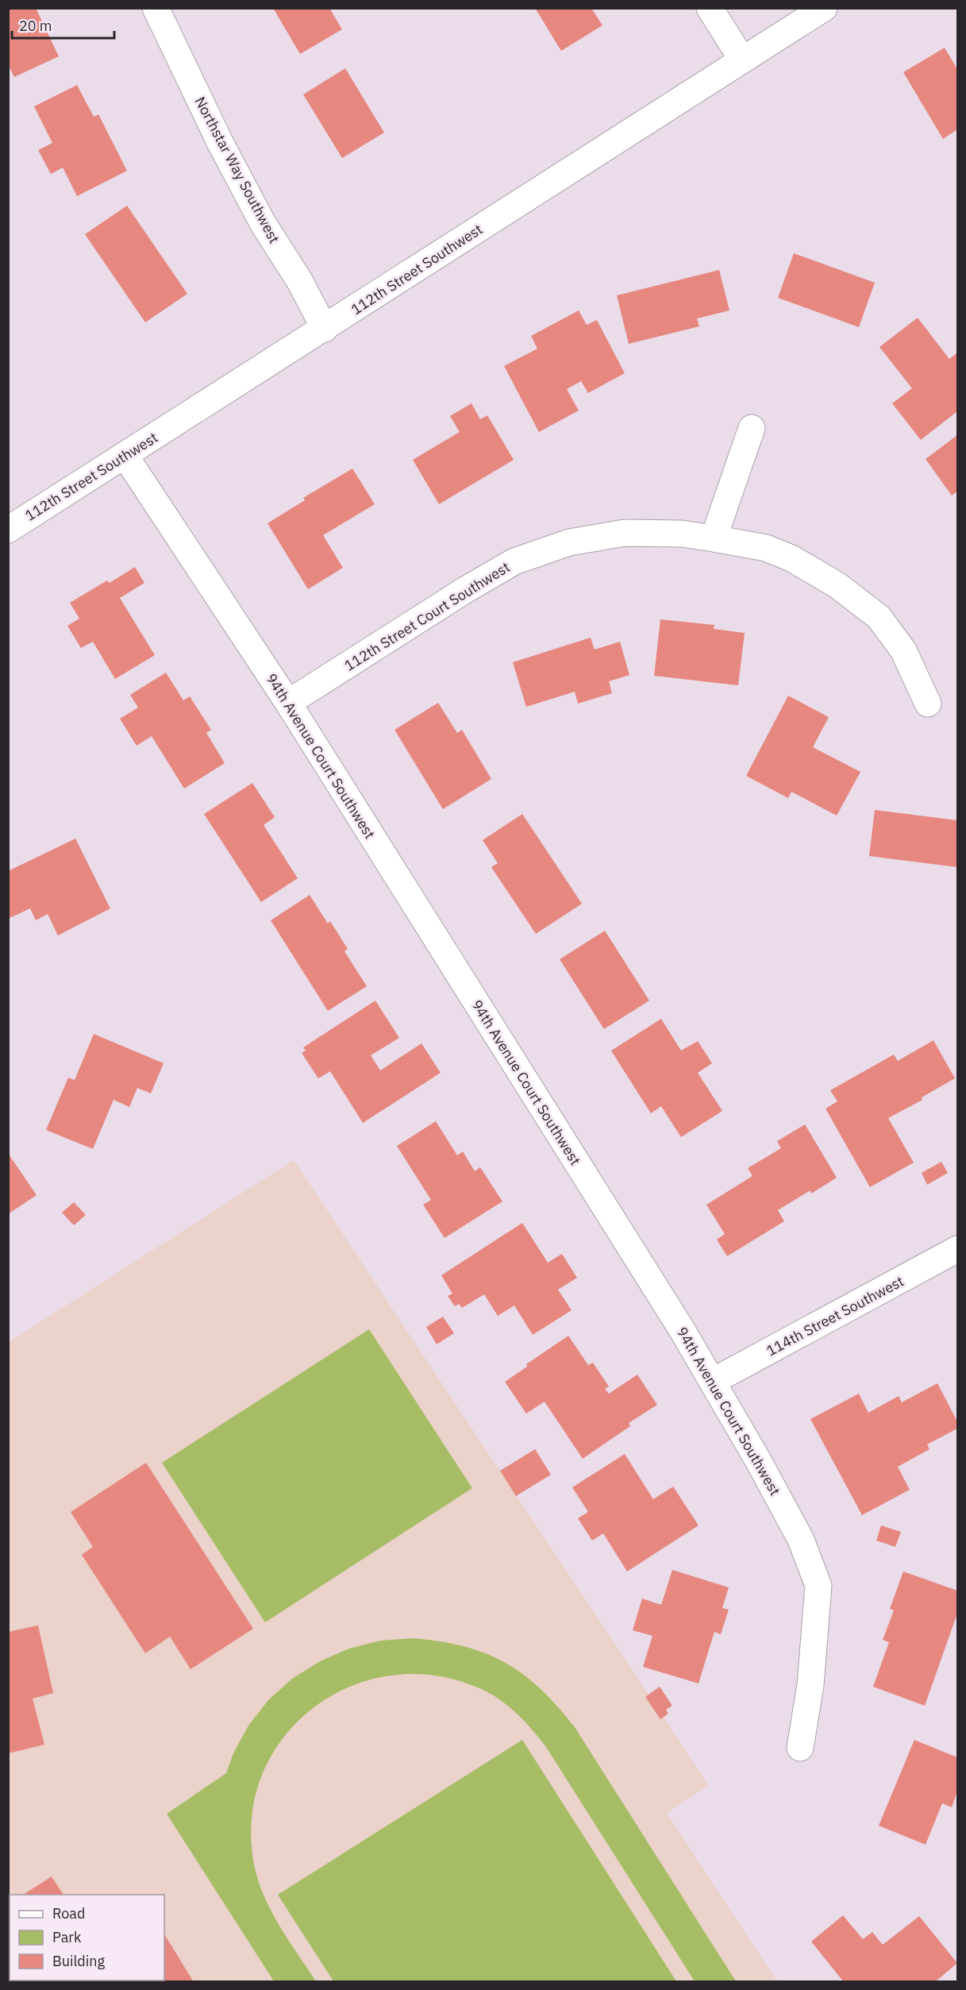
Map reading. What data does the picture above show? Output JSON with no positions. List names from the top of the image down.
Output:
{
  "streets": {
    "street": [
      "Northstar Way Southwest",
      "112th Street Southwest",
      "112th Street Court Southwest",
      "94th Avenue Court Southwest",
      "114th Street Southwest"
    ]
  },
  "crossings": [
    ["Northstar Way Southwest", "112th Street Southwest"],
    ["112th Street Southwest", "94th Avenue Court Southwest"],
    ["112th Street Court Southwest", "94th Avenue Court Southwest"],
    ["94th Avenue Court Southwest", "114th Street Southwest"]
  ],
  "legend": ["Road", "Park", "Building"],
  "scale_bar": "20 m"
}
